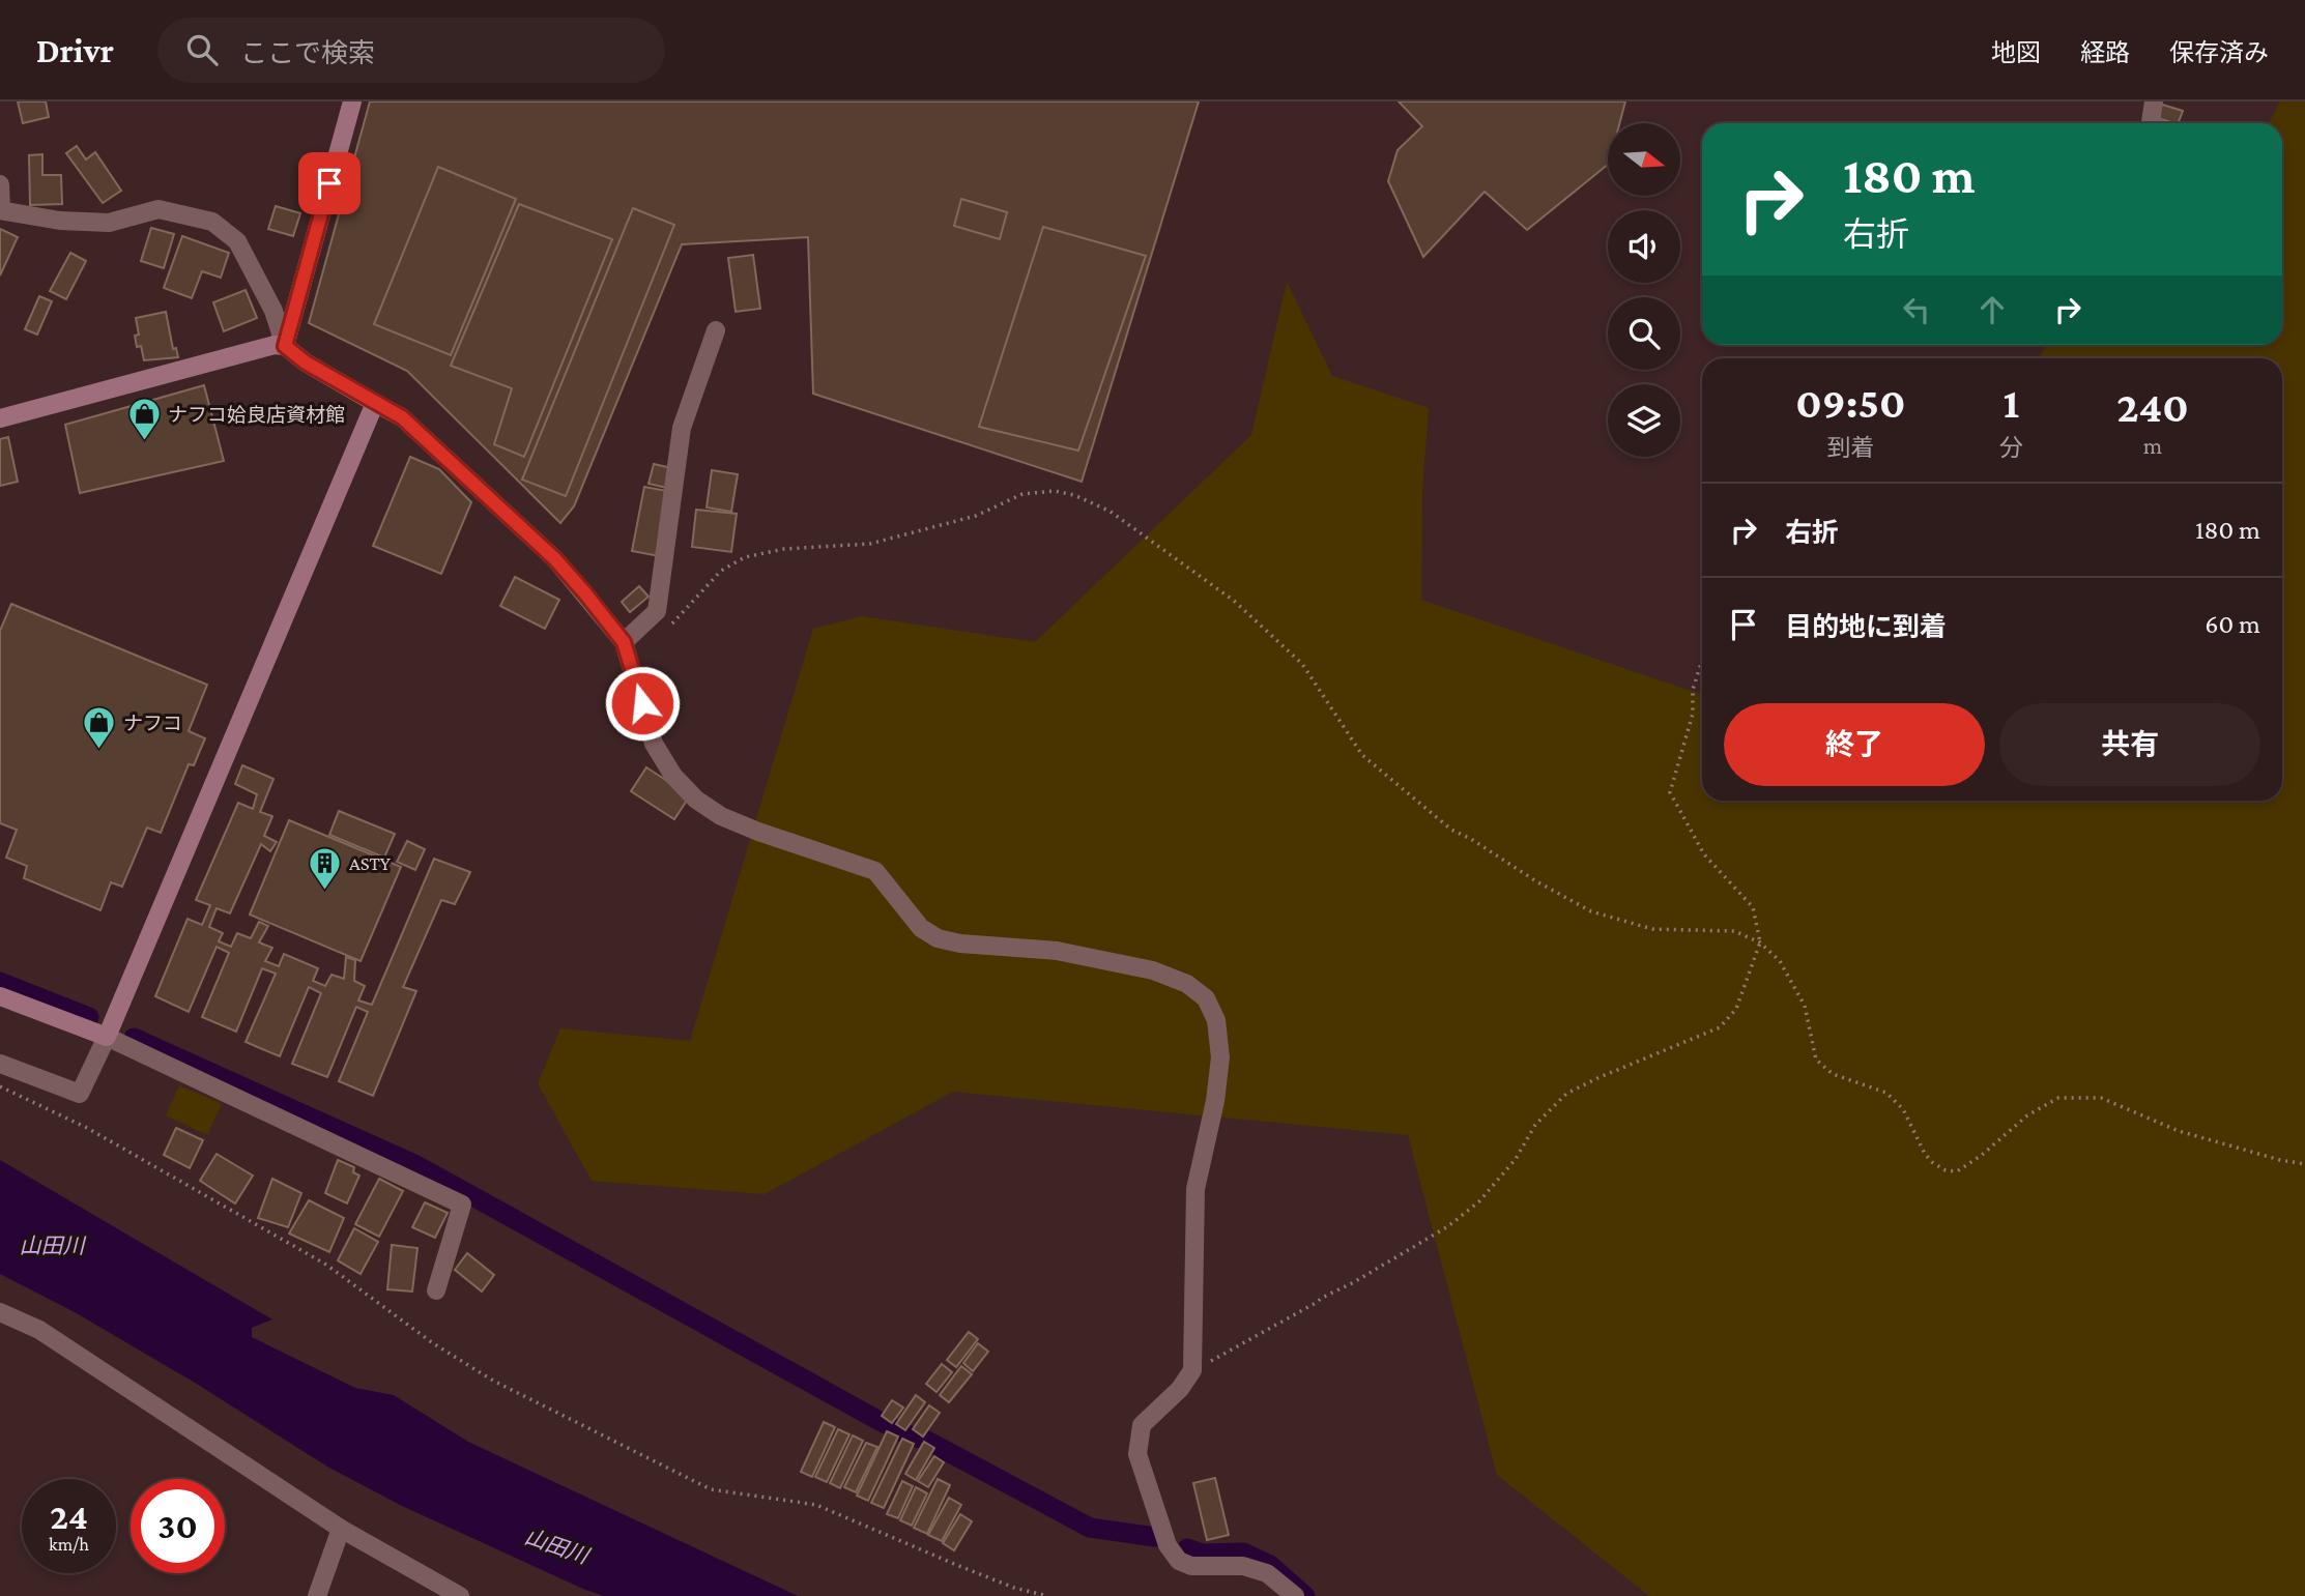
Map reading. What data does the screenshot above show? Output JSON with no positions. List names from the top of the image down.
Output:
{
  "water": ["山田川"],
  "places": {
    "shop": ["ナフコ姶良店資材館", "ナフコ"],
    "building": ["ASTY"]
  },
  "north": "right",
  "page": {
    "header": "Drivr",
    "search": "ここで検索",
    "nav": ["地図", "経路", "保存済み"],
    "turn": ["180 m", "右折"],
    "eta": [
      "09:50",
      "到着",
      "1",
      "分",
      "240",
      "m"
    ],
    "list": [
      {
        "name": "右折",
        "value": "180 m"
      },
      {
        "name": "目的地に到着",
        "value": "60 m"
      }
    ],
    "buttons": ["終了", "共有"],
    "speed": "24 km/h",
    "limit": "30"
  }
}
